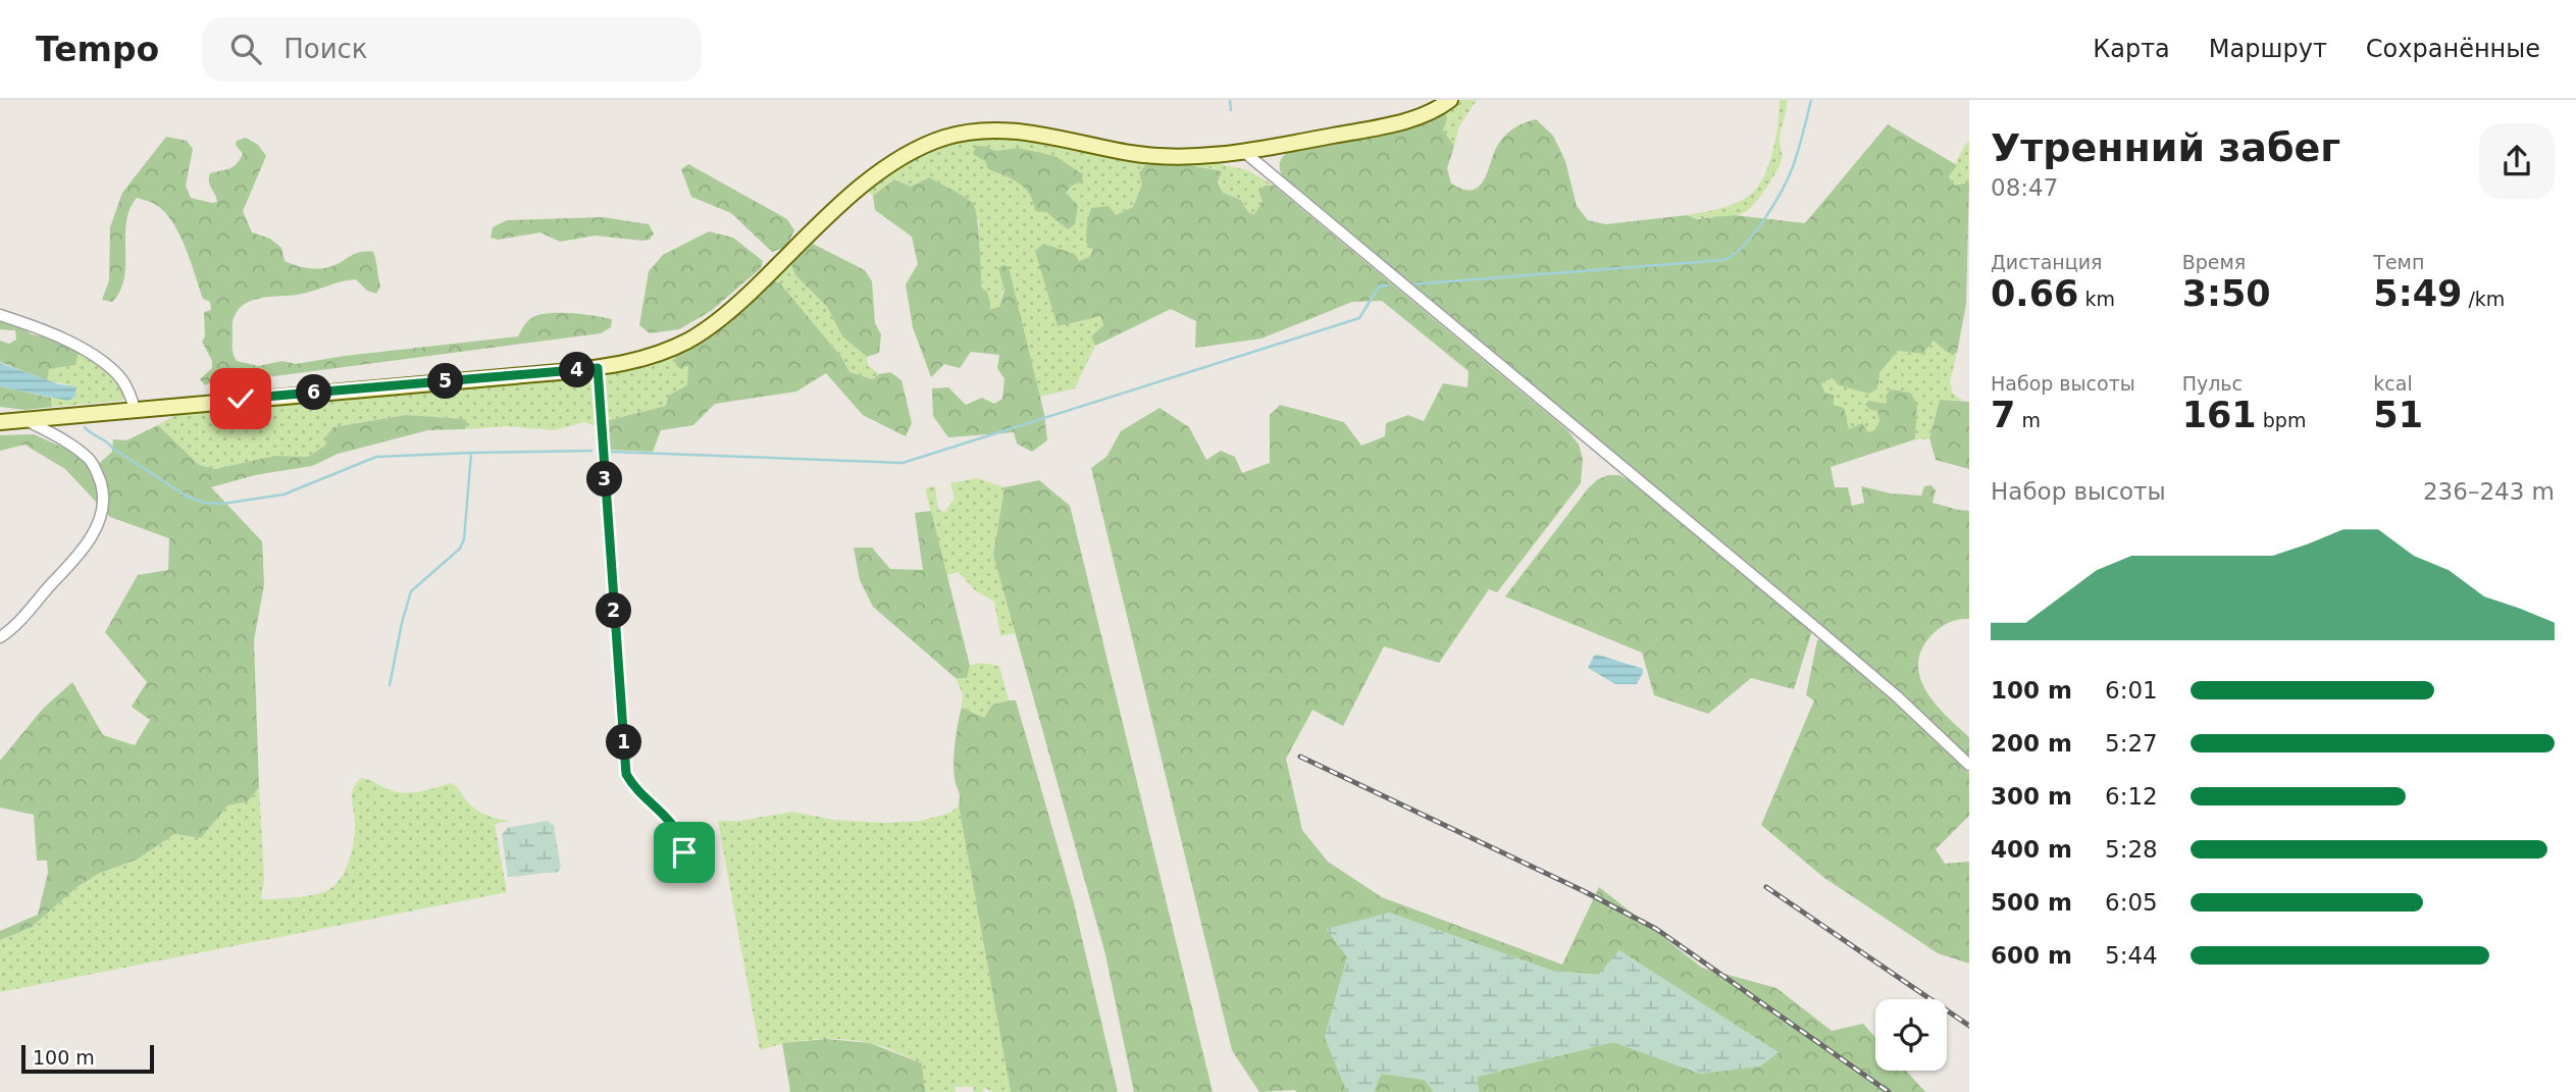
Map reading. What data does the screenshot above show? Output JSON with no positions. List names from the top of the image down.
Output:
{
  "scale_bar": "100 m",
  "page": {
    "header": "Tempo",
    "search": "Поиск",
    "nav": ["Карта", "Маршрут", "Сохранённые"],
    "heading": ["Утренний забег", "08:47"],
    "stats": [
      ["Дистанция", "0.66 km"],
      ["Время", "3:50"],
      ["Темп", "5:49 /km"],
      ["Набор высоты", "7 m"],
      ["Пульс", "161 bpm"],
      ["kcal", "51"]
    ],
    "pins": [
      "4",
      "5",
      "6",
      "3",
      "2",
      "1"
    ],
    "chart": ["Набор высоты", "236–243 m"],
    "list": [
      {
        "name": "100 m",
        "note": "6:01"
      },
      {
        "name": "200 m",
        "note": "5:27"
      },
      {
        "name": "300 m",
        "note": "6:12"
      },
      {
        "name": "400 m",
        "note": "5:28"
      },
      {
        "name": "500 m",
        "note": "6:05"
      },
      {
        "name": "600 m",
        "note": "5:44"
      }
    ],
    "scale": "100 m"
  }
}
